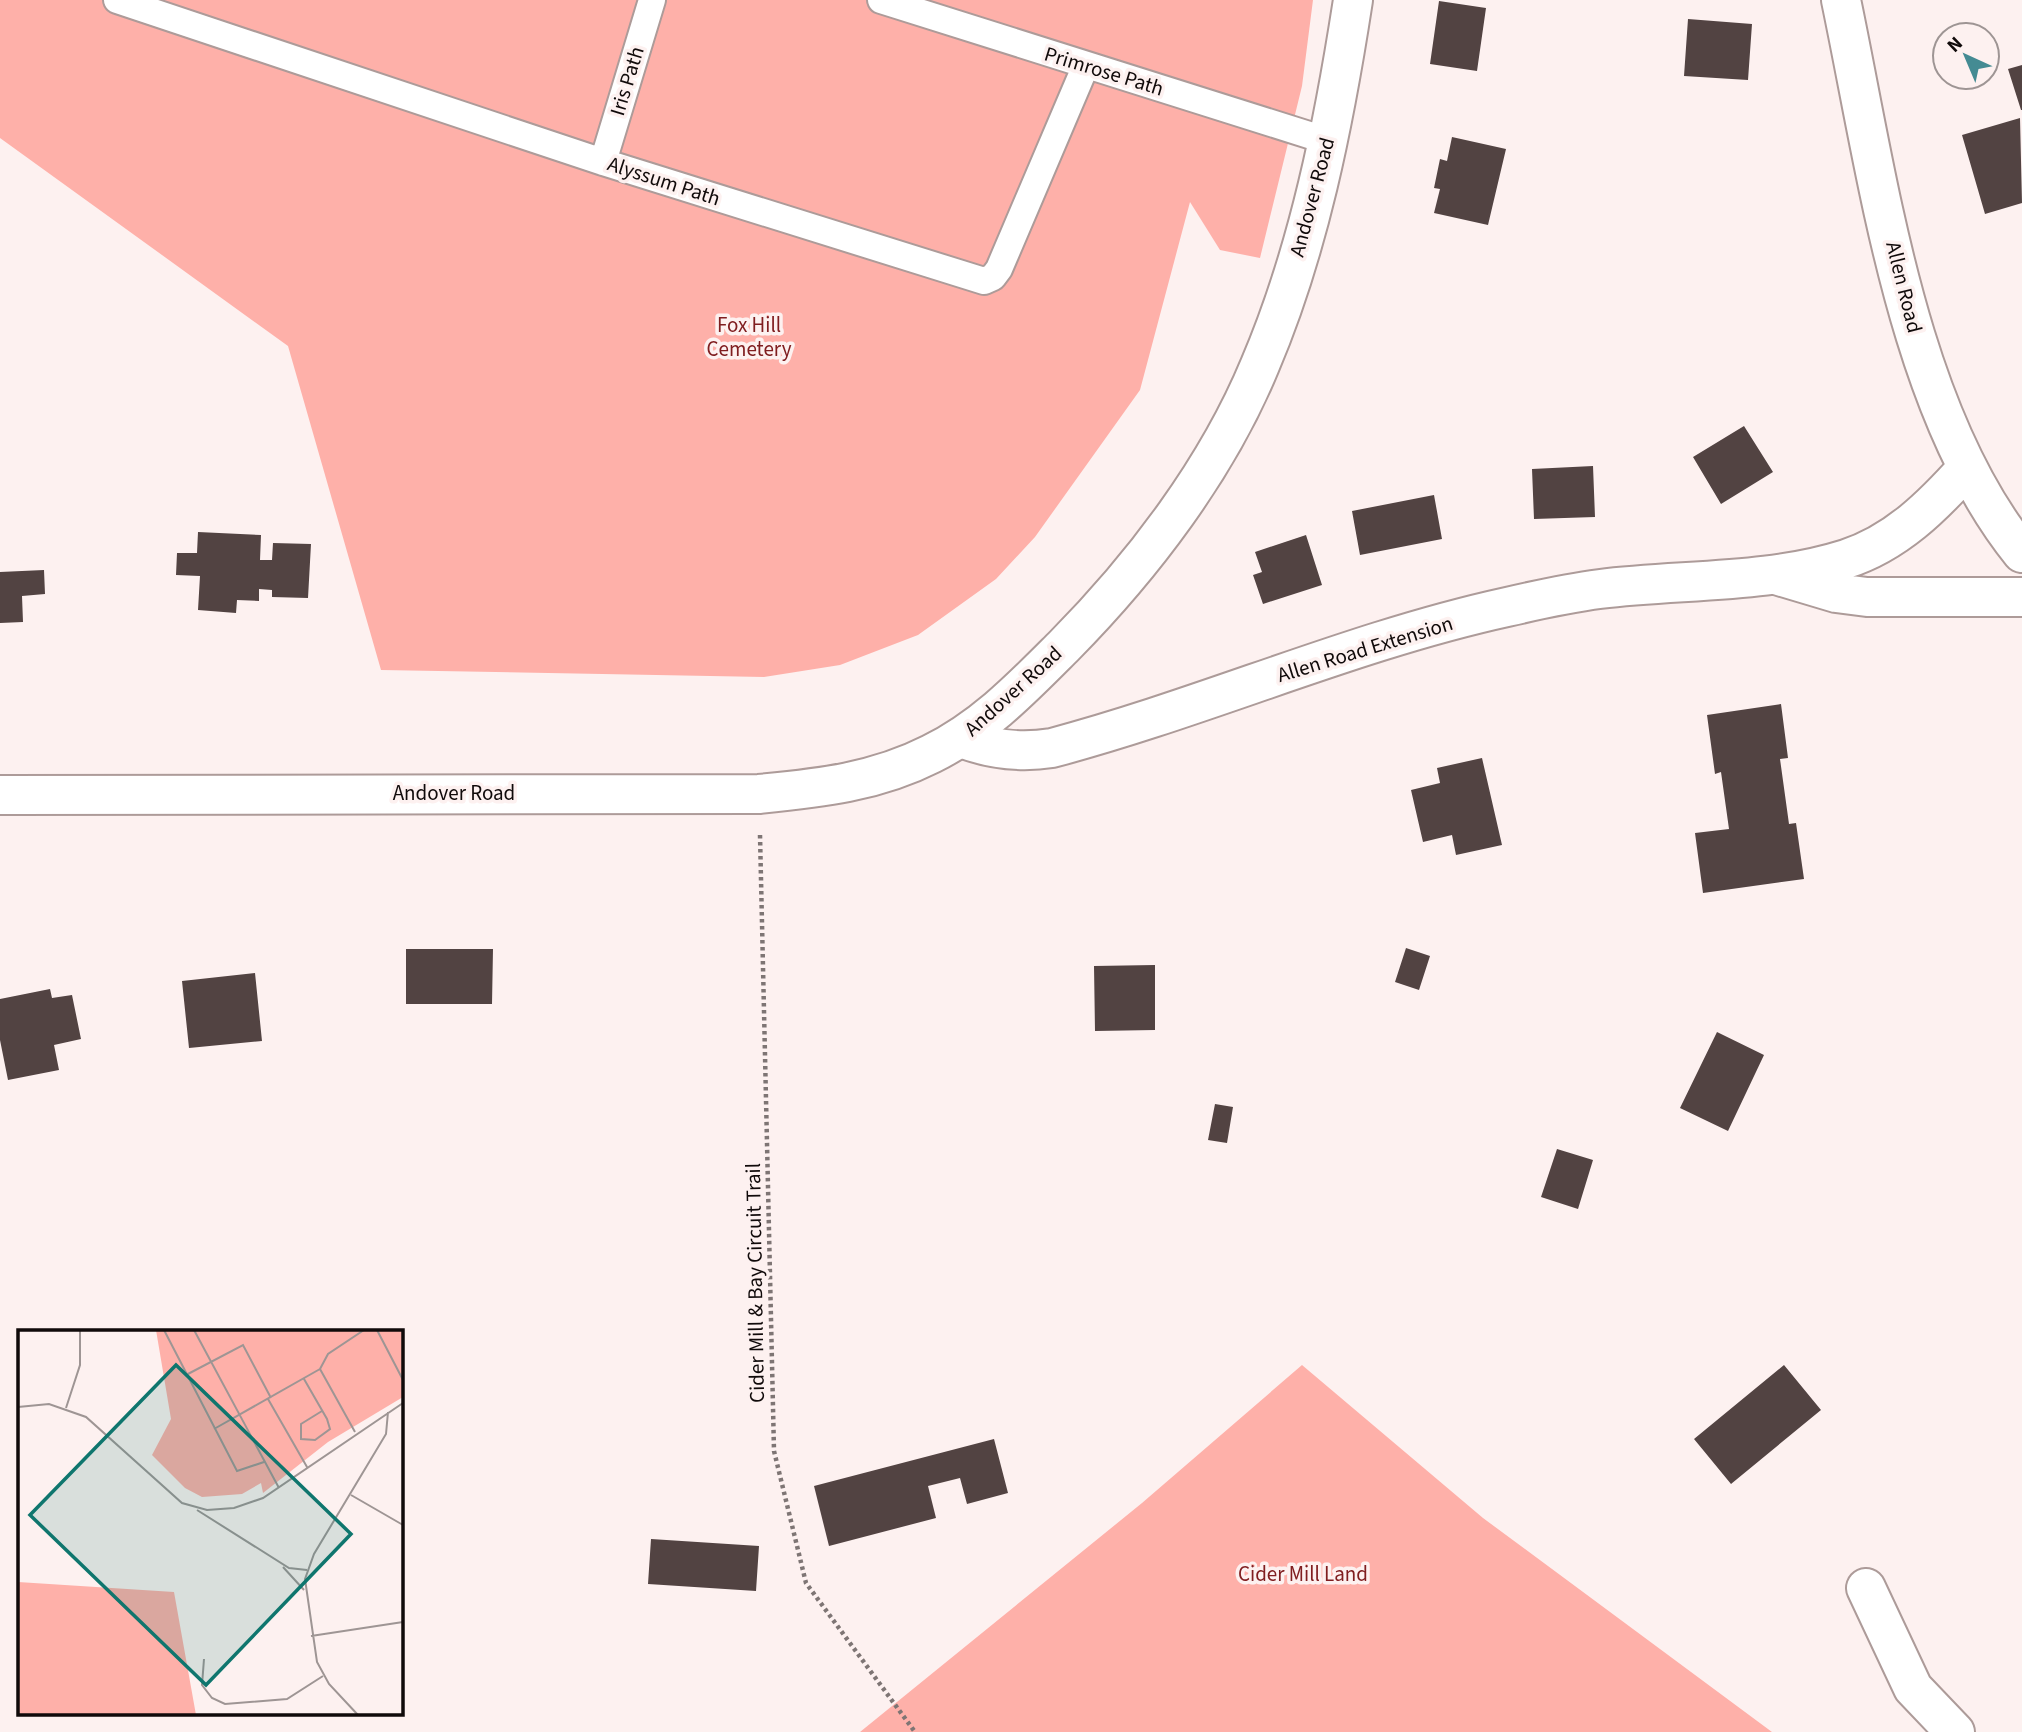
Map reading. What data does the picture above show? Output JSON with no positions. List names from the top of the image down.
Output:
{
  "streets": {
    "street": ["Andover Road", "Allen Road", "Allen Road Extension"],
    "lane": ["Primrose Path", "Iris Path", "Alyssum Path"],
    "path": ["Cider Mill & Bay Circuit Trail"]
  },
  "crossings": [
    ["Primrose Path", "Alyssum Path"],
    ["Primrose Path", "Andover Road"],
    ["Iris Path", "Alyssum Path"],
    ["Andover Road", "Allen Road Extension"],
    ["Andover Road", "Cider Mill & Bay Circuit Trail"],
    ["Allen Road", "Allen Road Extension"]
  ],
  "parks": ["Fox Hill Cemetery", "Cider Mill Land"],
  "north": "top left"
}
